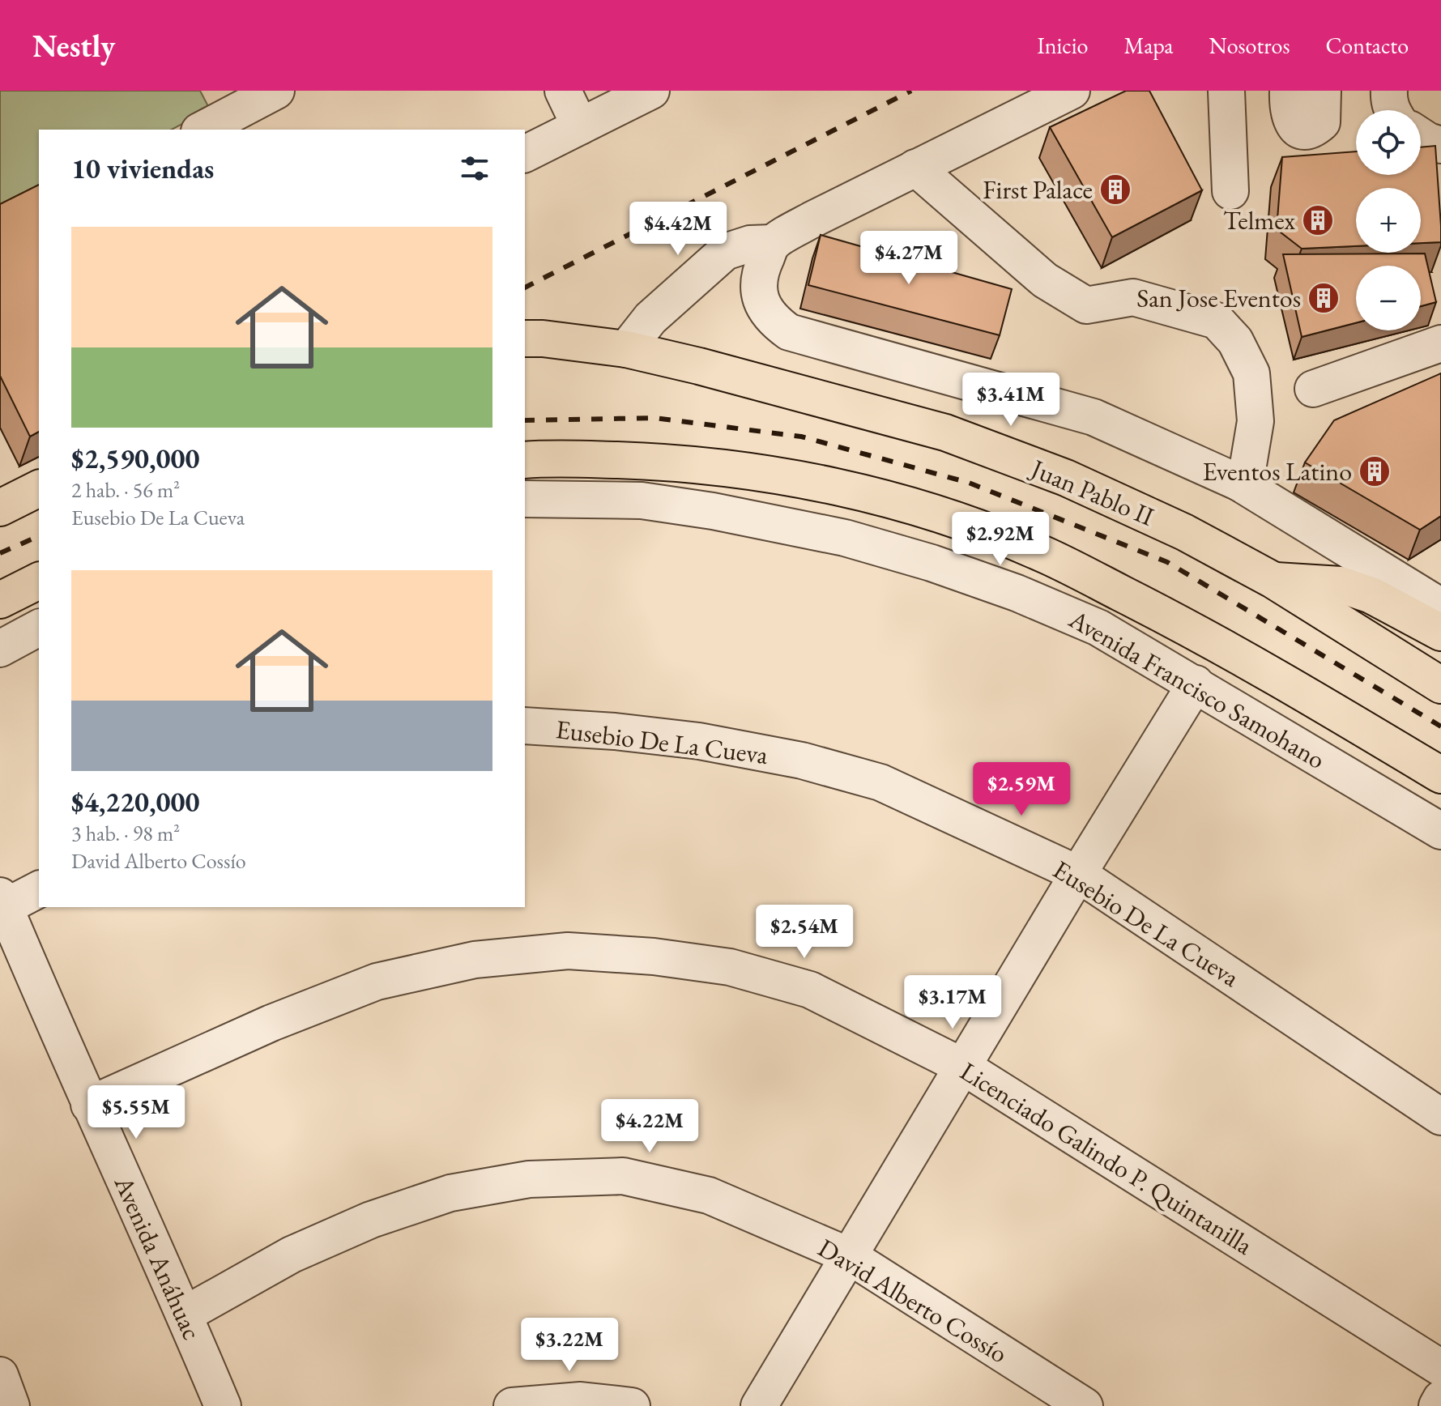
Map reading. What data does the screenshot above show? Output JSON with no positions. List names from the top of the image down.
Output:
{
  "streets": {
    "main road": ["Juan Pablo II"],
    "street": [
      "Avenida Francisco Samohano",
      "Eusebio De La Cueva",
      "Licenciado Galindo P. Quintanilla",
      "Avenida Anáhuac",
      "David Alberto Cossío"
    ]
  },
  "crossings": [
    ["Licenciado Galindo P. Quintanilla", "Avenida Anáhuac"],
    ["Avenida Anáhuac", "David Alberto Cossío"]
  ],
  "places": {
    "building": [
      "First Palace",
      "Telmex",
      "San Jose Eventos",
      "Eventos Latino"
    ]
  },
  "page": {
    "header": "Nestly",
    "nav": [
      "Inicio",
      "Mapa",
      "Nosotros",
      "Contacto"
    ],
    "map_buttons": ["+", "−"],
    "heading": "10 viviendas",
    "price": [
      "$4.42M",
      "$4.27M",
      "$3.41M",
      "$2.92M",
      "$2.59M",
      "$2.54M",
      "$3.17M",
      "$5.55M",
      "$4.22M",
      "$3.22M"
    ],
    "list": [
      {
        "name": "$2,590,000",
        "note": "2 hab. · 56 m² · Eusebio De La Cueva"
      },
      {
        "name": "$4,220,000",
        "note": "3 hab. · 98 m² · David Alberto Cossío"
      }
    ]
  }
}
